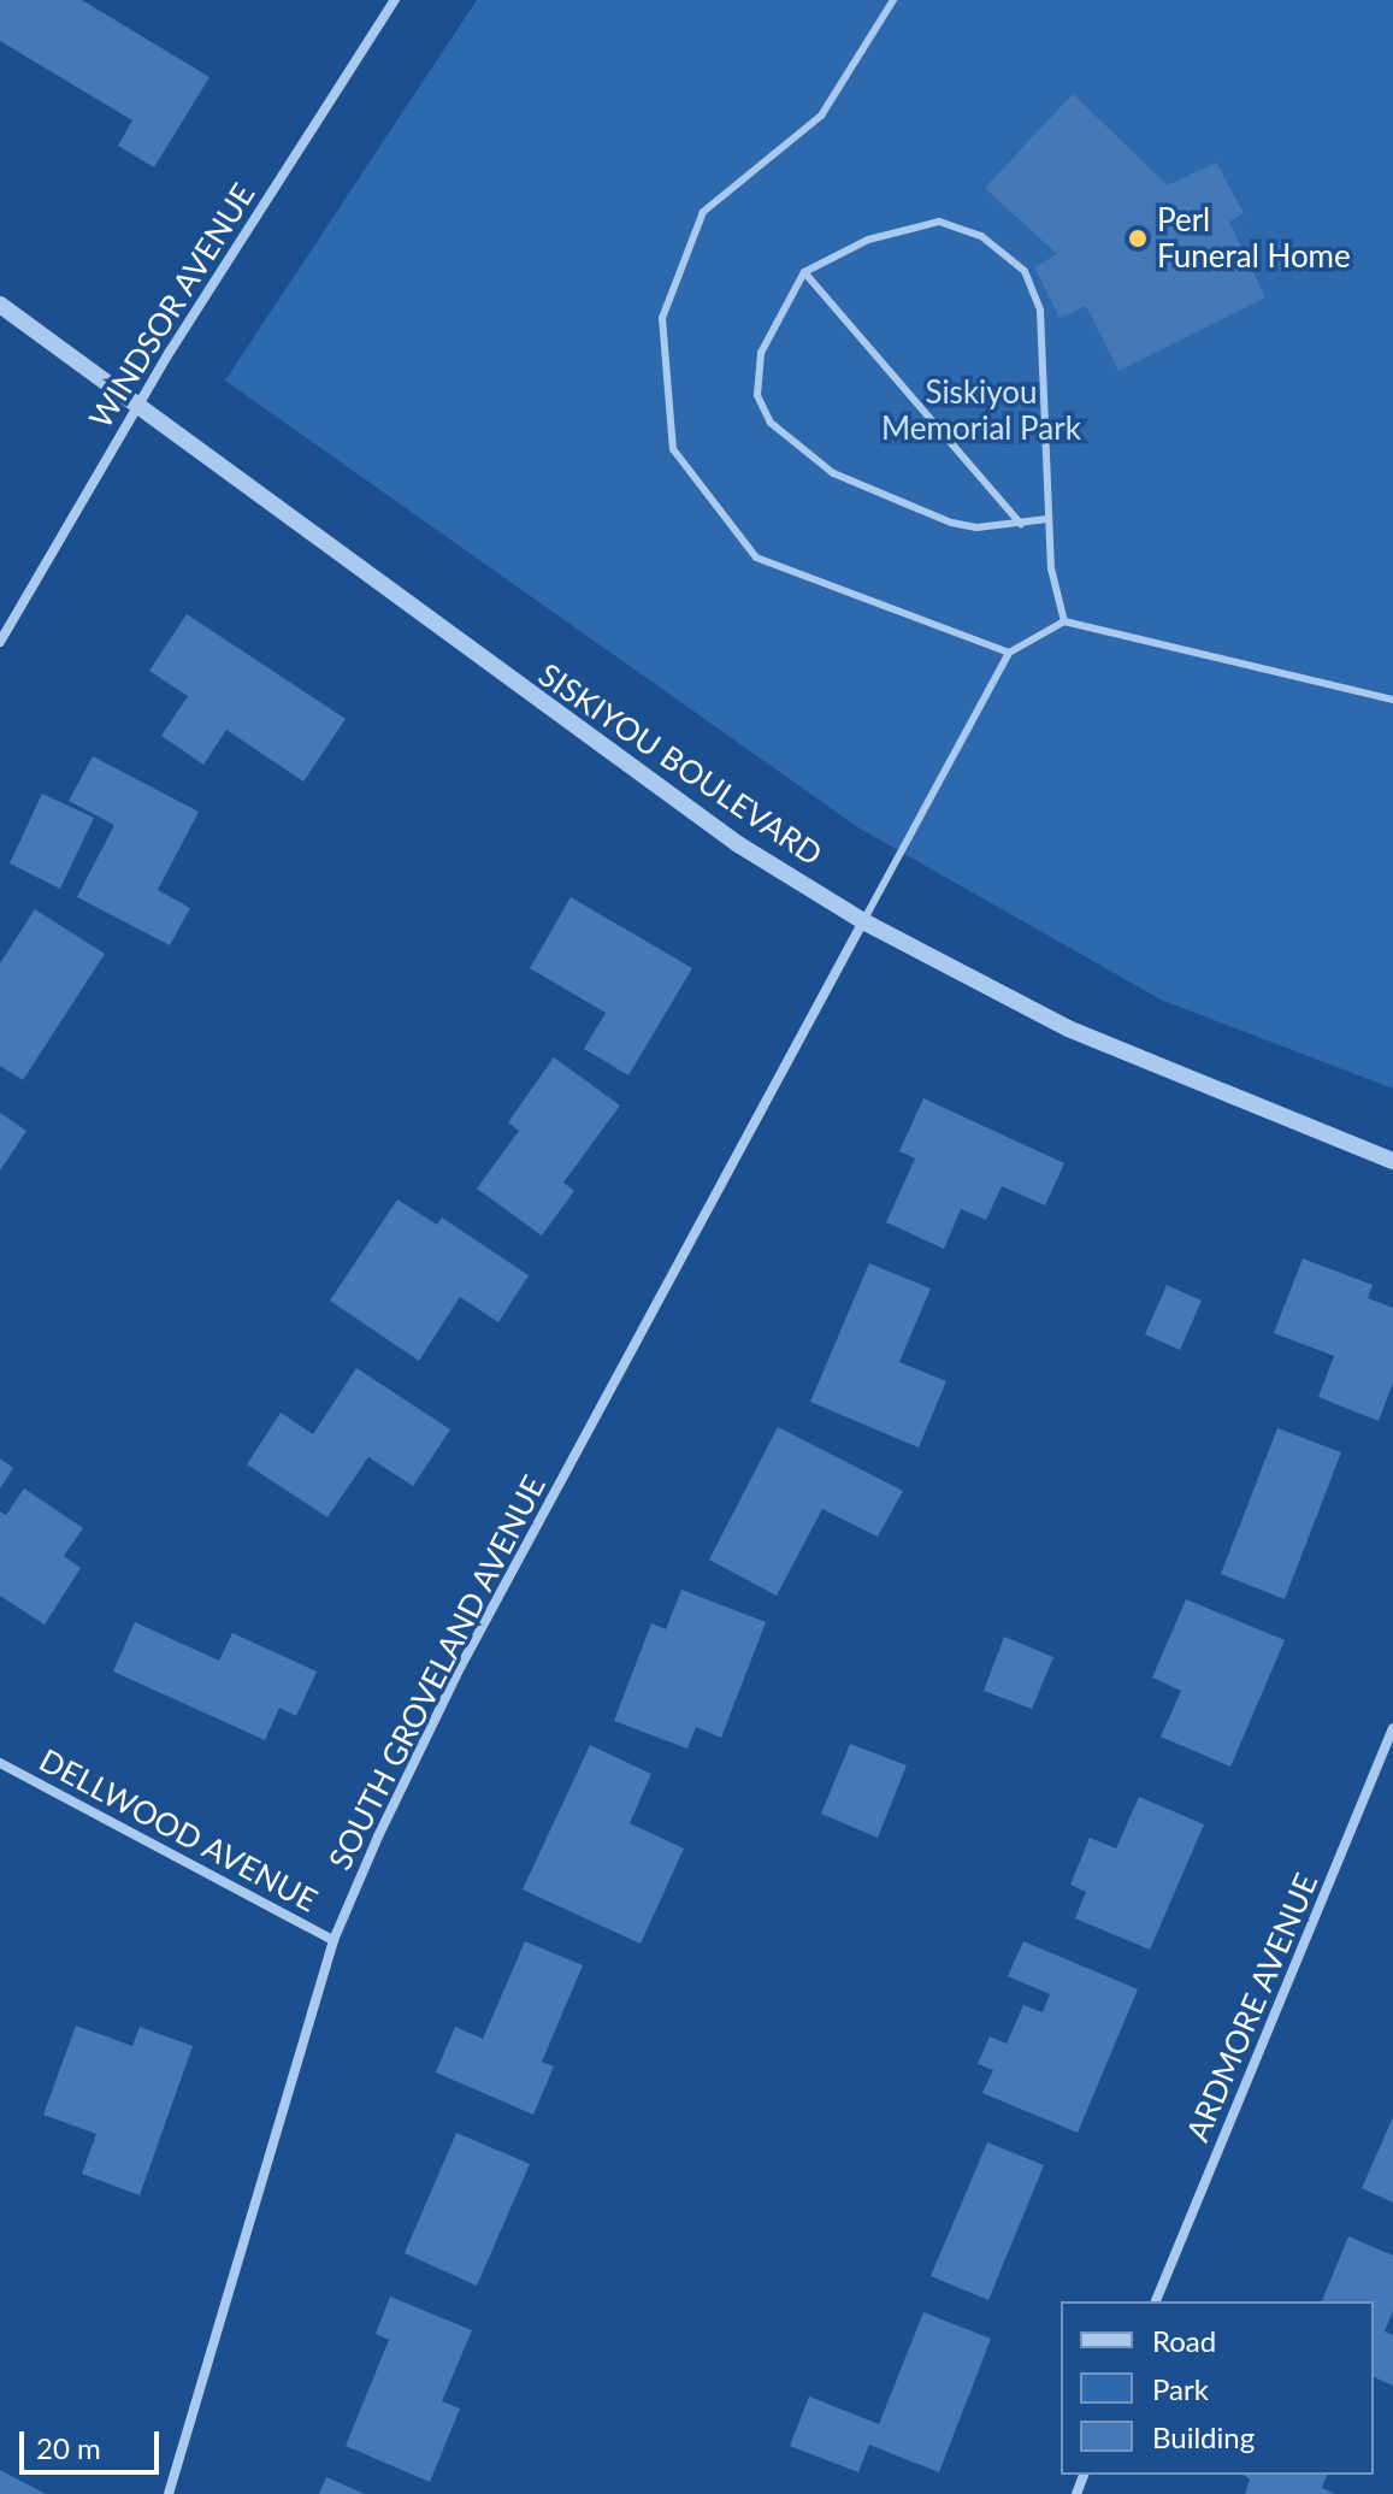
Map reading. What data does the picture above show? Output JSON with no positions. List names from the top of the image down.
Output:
{
  "streets": {
    "street": [
      "WINDSOR AVENUE",
      "SISKIYOU BOULEVARD",
      "SOUTH GROVELAND AVENUE",
      "DELLWOOD AVENUE",
      "ARDMORE AVENUE"
    ]
  },
  "crossings": [
    ["WINDSOR AVENUE", "SISKIYOU BOULEVARD"],
    ["SISKIYOU BOULEVARD", "SOUTH GROVELAND AVENUE"],
    ["SOUTH GROVELAND AVENUE", "DELLWOOD AVENUE"]
  ],
  "parks": ["Siskiyou Memorial Park"],
  "places": ["Perl Funeral Home"],
  "legend": ["Road", "Park", "Building"],
  "scale_bar": "20 m"
}
